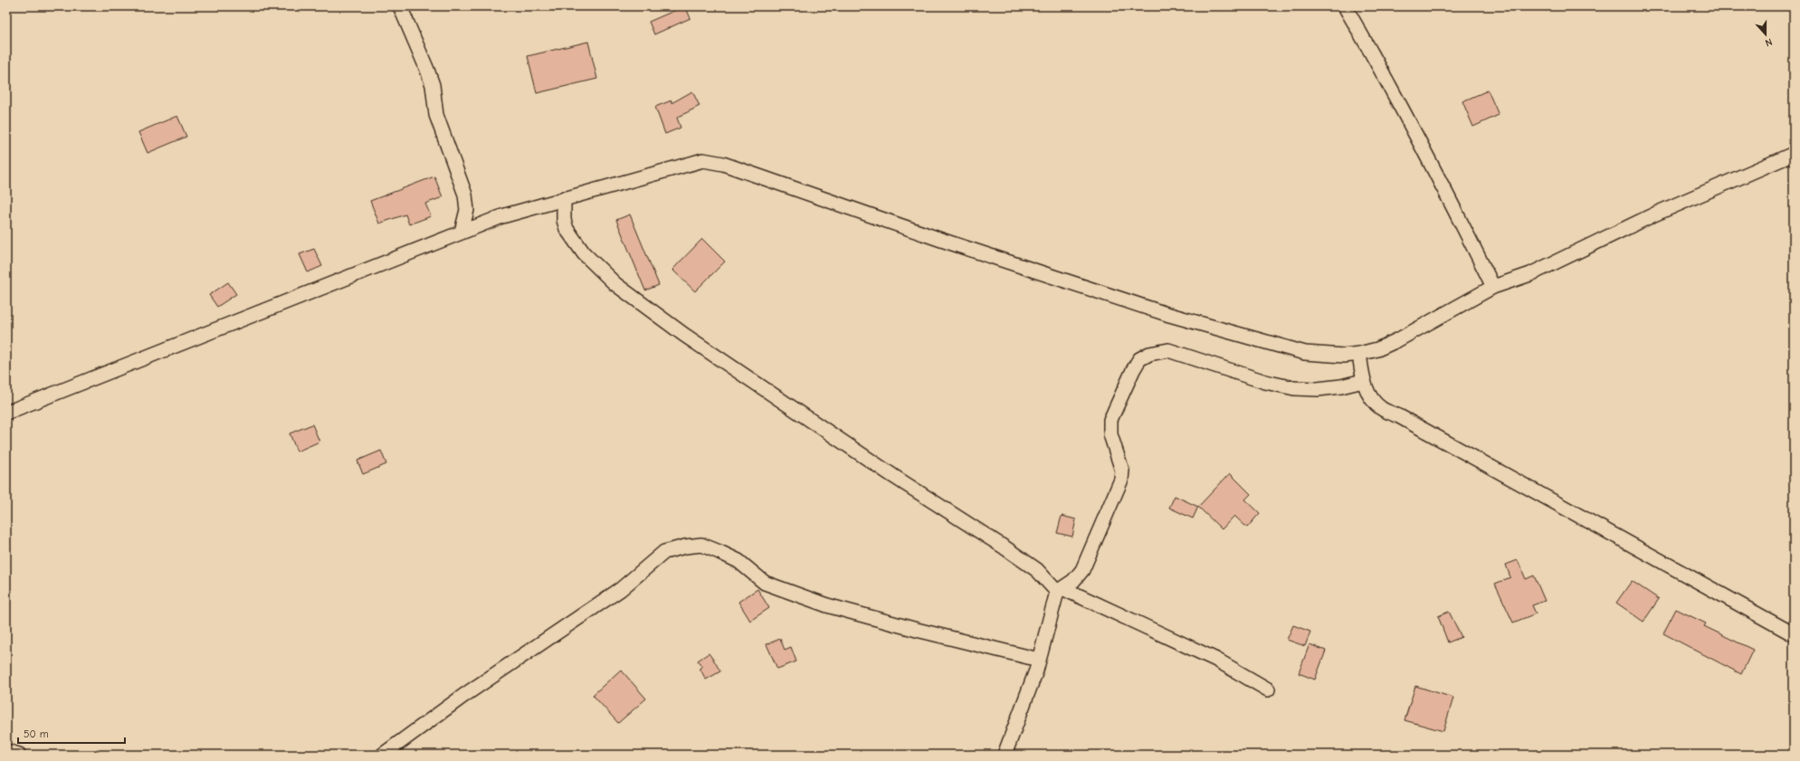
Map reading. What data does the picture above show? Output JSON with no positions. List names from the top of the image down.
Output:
{
  "scale_bar": "50 m",
  "north": "bottom"
}
